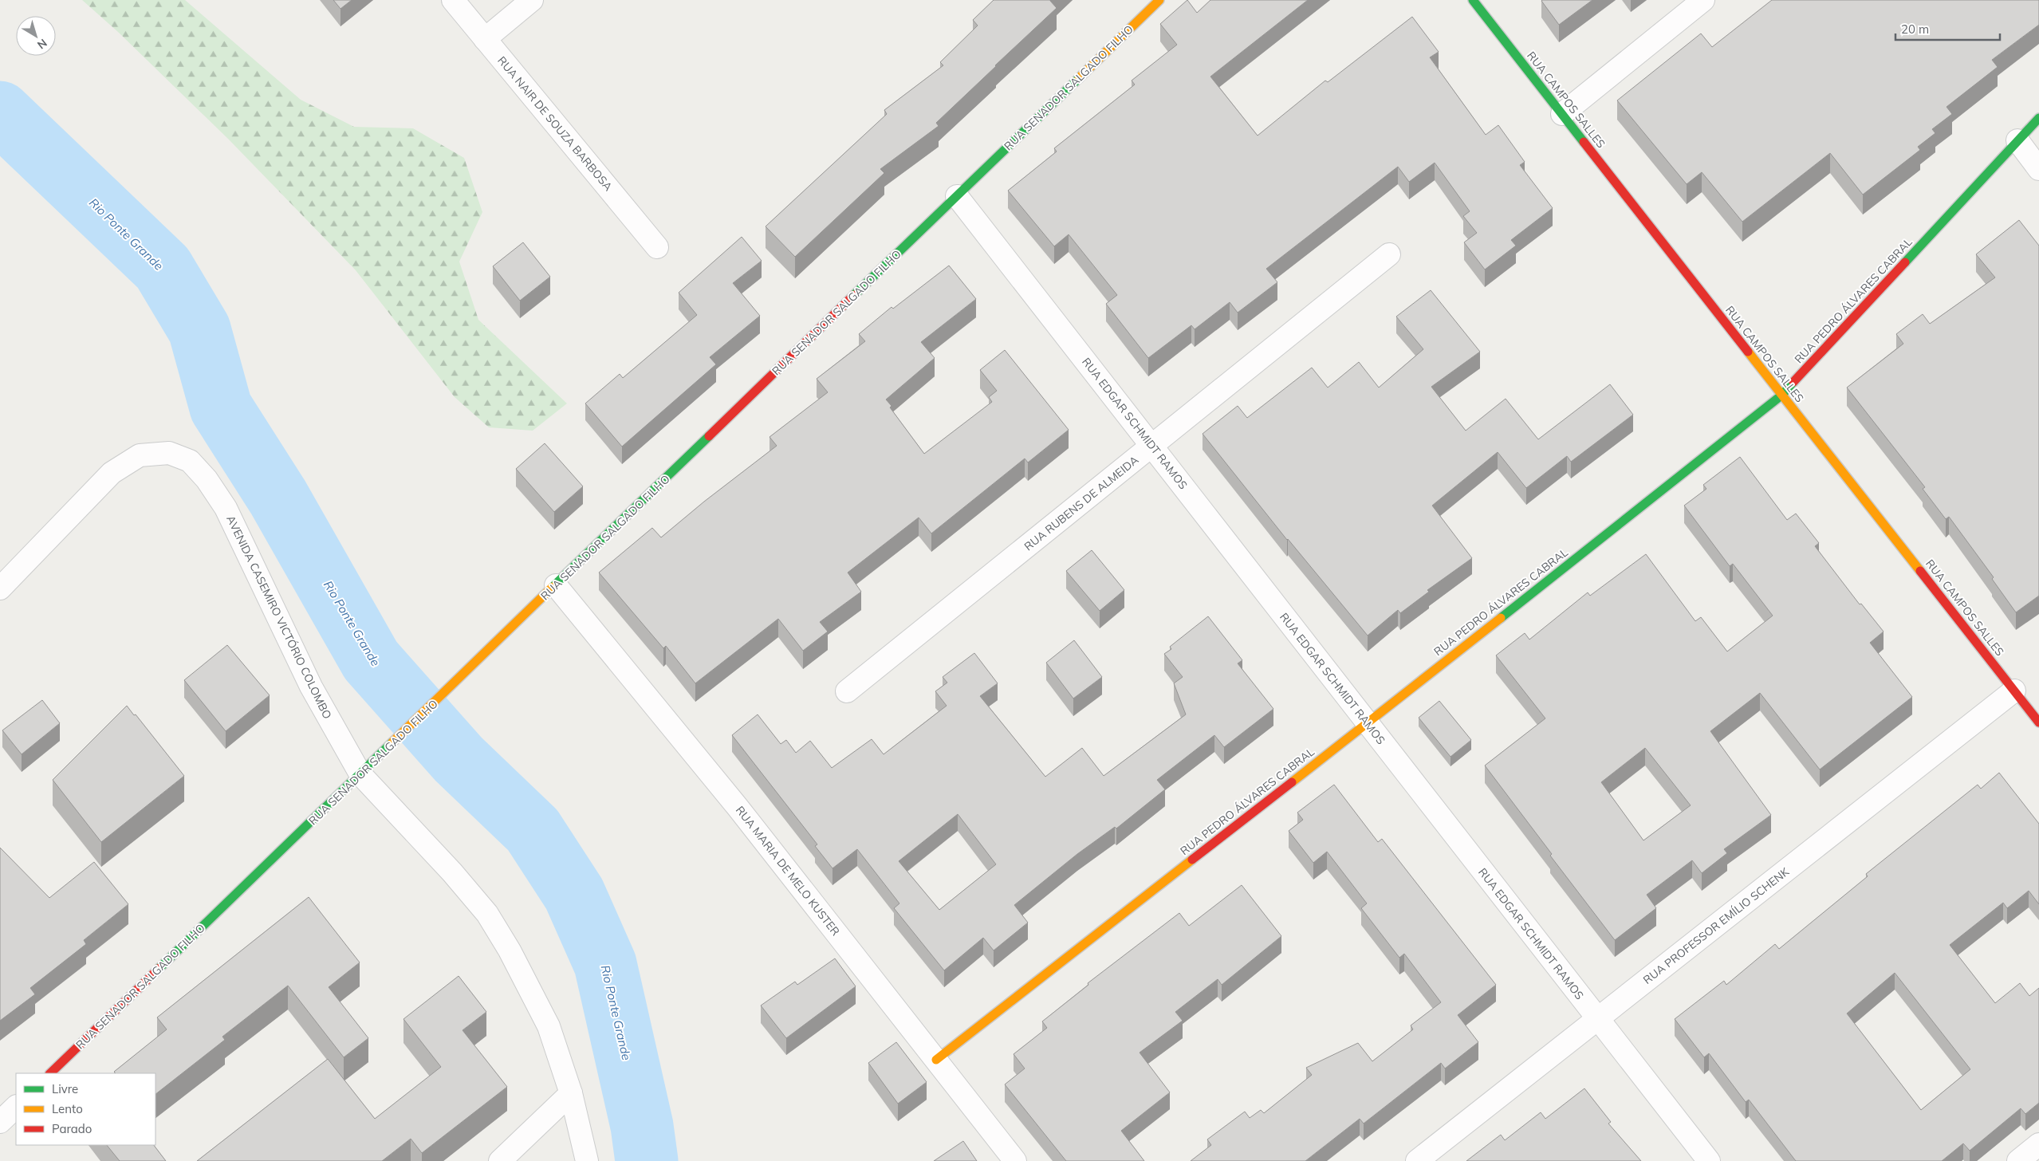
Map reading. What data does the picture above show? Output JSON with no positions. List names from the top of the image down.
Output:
{
  "streets": {
    "street": [
      "RUA SENADOR SALGADO FILHO",
      "RUA CAMPOS SALLES",
      "RUA NAIR DE SOUZA BARBOSA",
      "RUA PEDRO ÁLVARES CABRAL",
      "RUA EDGAR SCHMIDT RAMOS",
      "RUA RUBENS DE ALMEIDA",
      "AVENIDA CASEMIRO VICTÓRIO COLOMBO",
      "RUA MARIA DE MELO KUSTER",
      "RUA PROFESSOR EMÍLIO SCHENK"
    ]
  },
  "crossings": [
    ["RUA SENADOR SALGADO FILHO", "RUA EDGAR SCHMIDT RAMOS"],
    ["RUA SENADOR SALGADO FILHO", "AVENIDA CASEMIRO VICTÓRIO COLOMBO"],
    ["RUA SENADOR SALGADO FILHO", "RUA MARIA DE MELO KUSTER"],
    ["RUA CAMPOS SALLES", "RUA PEDRO ÁLVARES CABRAL"],
    ["RUA CAMPOS SALLES", "RUA PROFESSOR EMÍLIO SCHENK"],
    ["RUA PEDRO ÁLVARES CABRAL", "RUA EDGAR SCHMIDT RAMOS"],
    ["RUA PEDRO ÁLVARES CABRAL", "RUA MARIA DE MELO KUSTER"],
    ["RUA EDGAR SCHMIDT RAMOS", "RUA RUBENS DE ALMEIDA"],
    ["RUA EDGAR SCHMIDT RAMOS", "RUA PROFESSOR EMÍLIO SCHENK"]
  ],
  "water": ["Rio Ponte Grande"],
  "legend": ["Livre", "Lento", "Parado"],
  "scale_bar": "20 m",
  "north": "bottom right"
}
